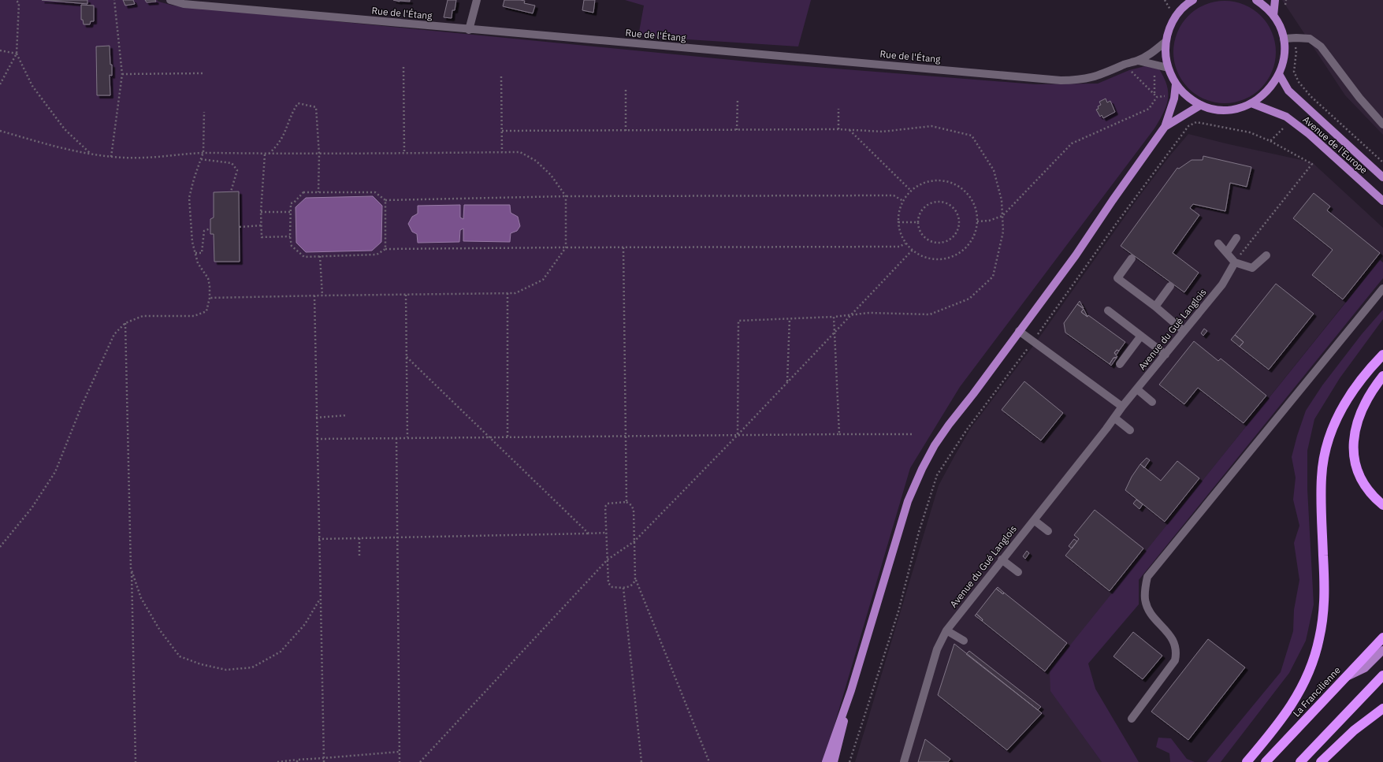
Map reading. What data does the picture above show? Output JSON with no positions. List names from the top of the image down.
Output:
{
  "streets": {
    "highway": ["La Francilienne"],
    "main road": ["Avenue de l'Europe"],
    "street": ["Rue de l'Étang", "Avenue du Gué Langlois"]
  }
}
